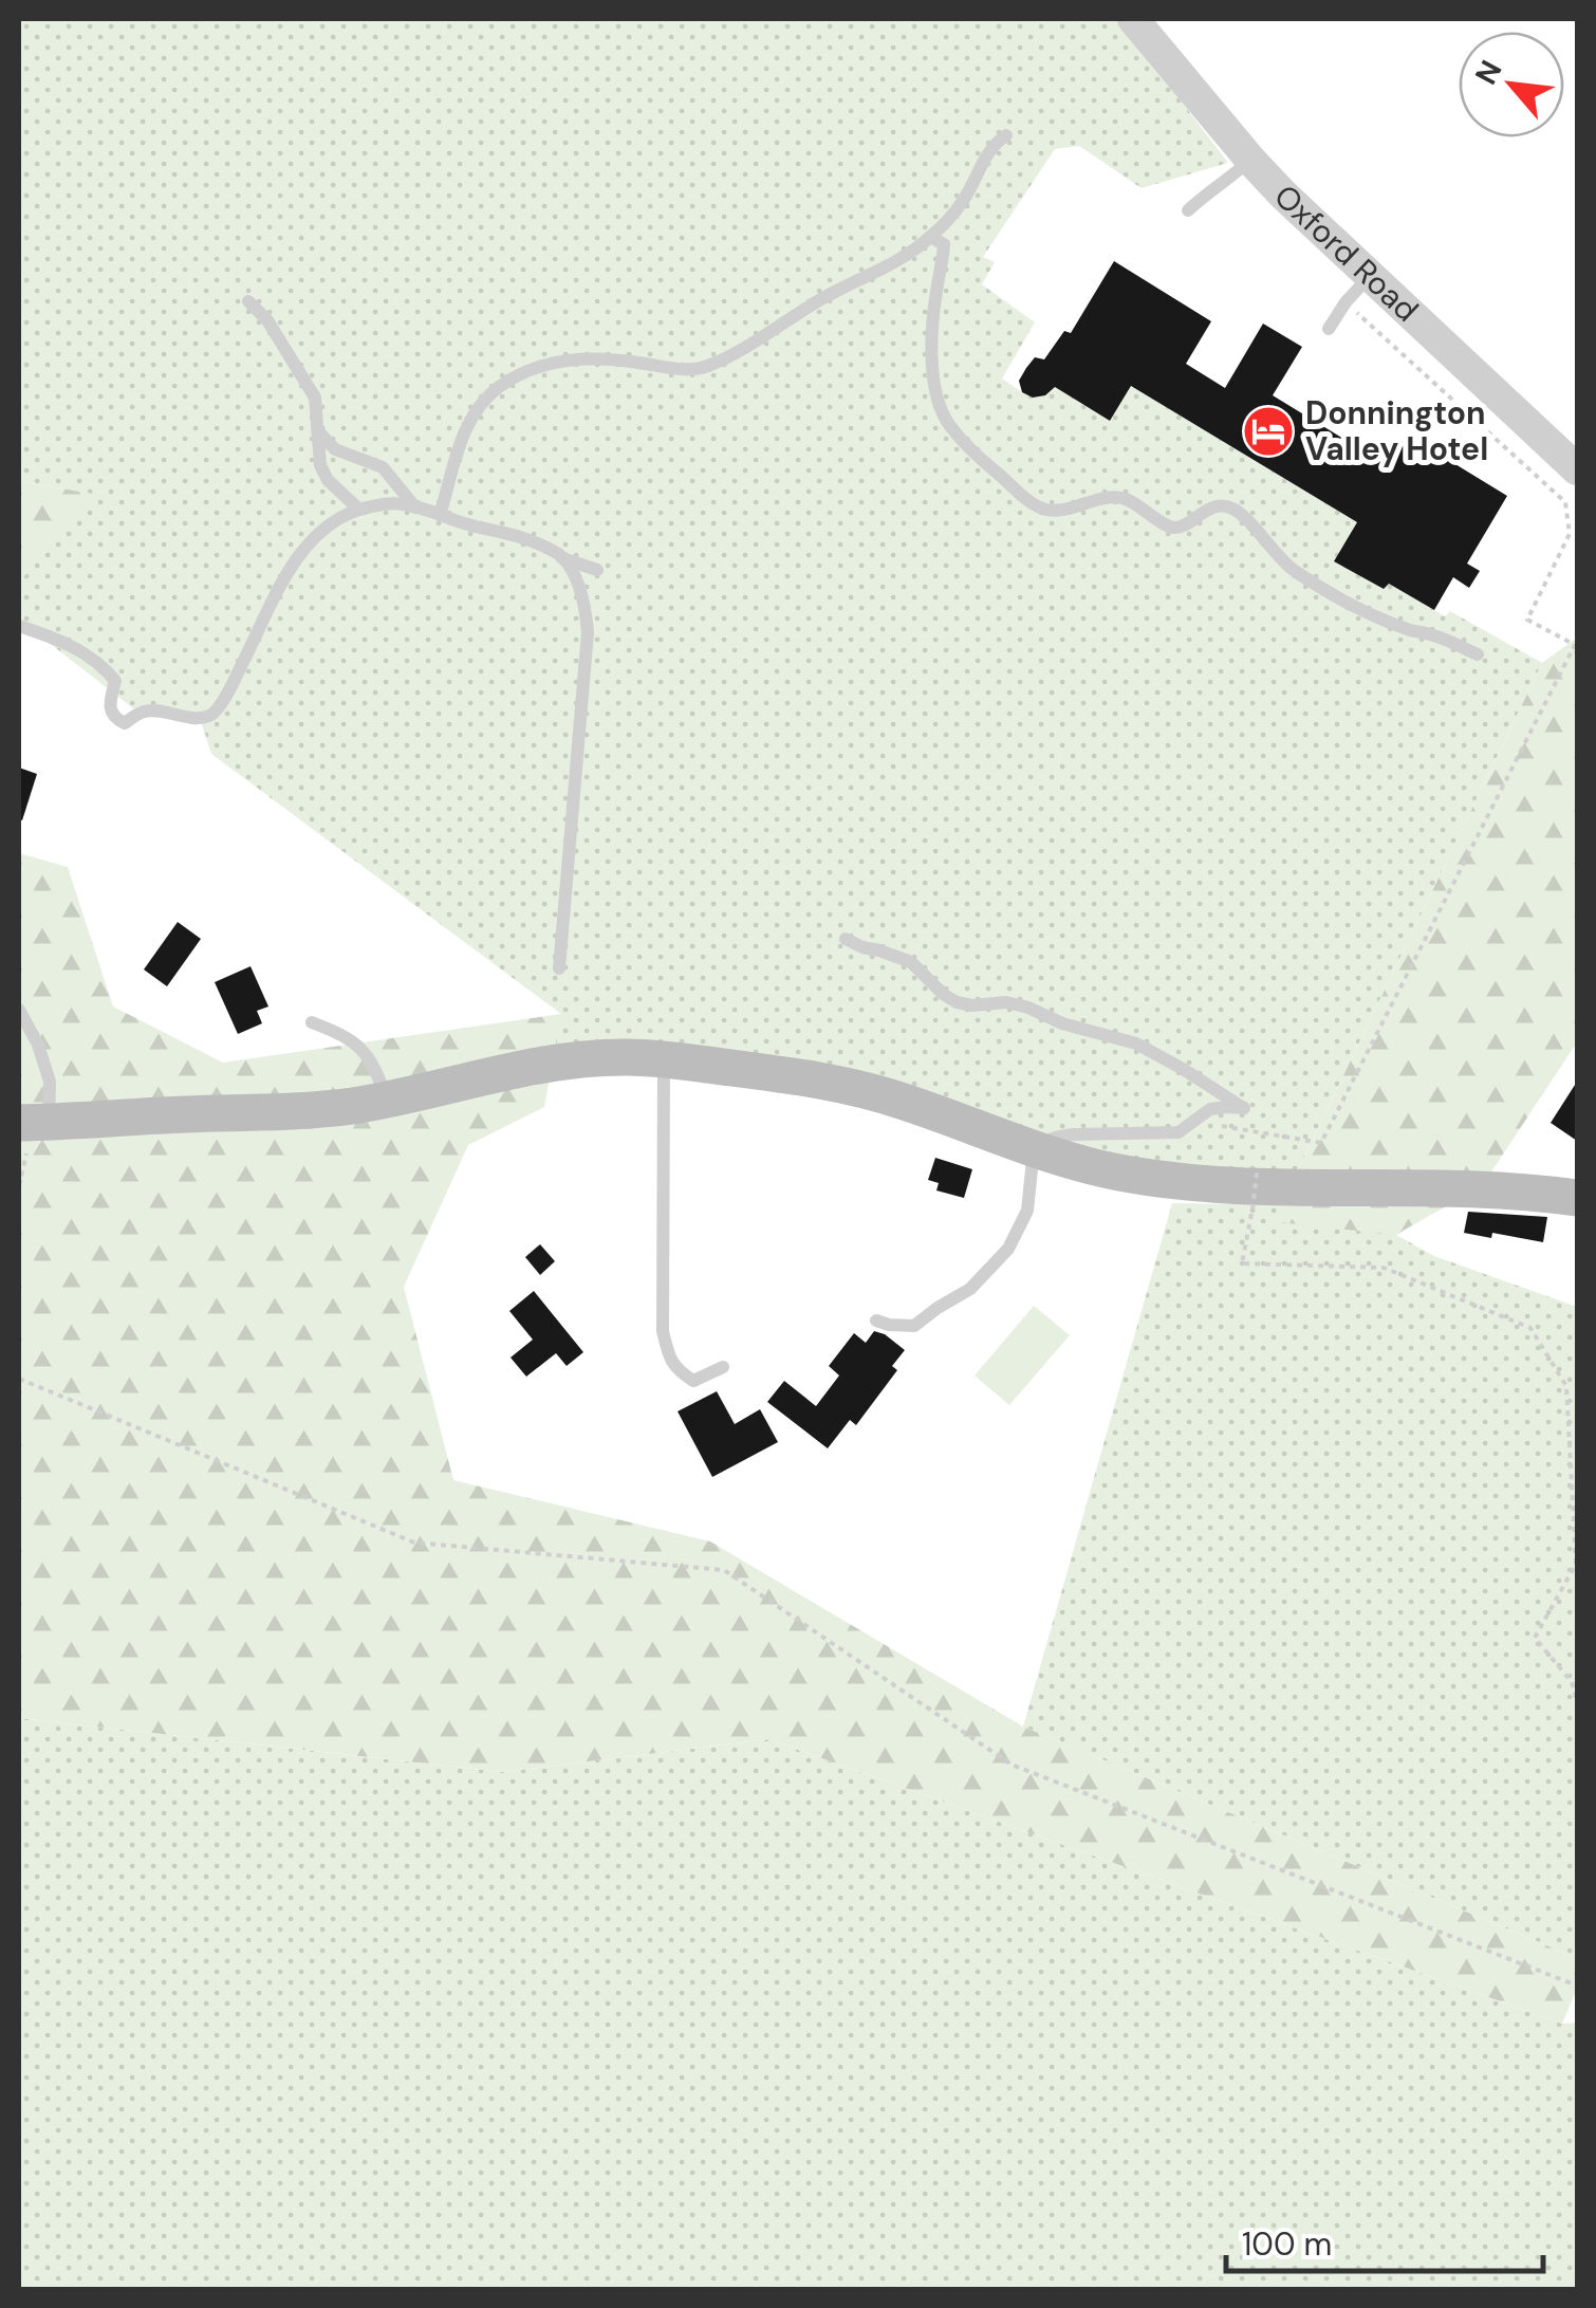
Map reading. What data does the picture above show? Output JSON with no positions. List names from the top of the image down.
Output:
{
  "streets": {
    "street": ["Oxford Road"]
  },
  "places": {
    "hotel": ["Donnington Valley Hotel"]
  },
  "scale_bar": "100 m",
  "north": "top left"
}
